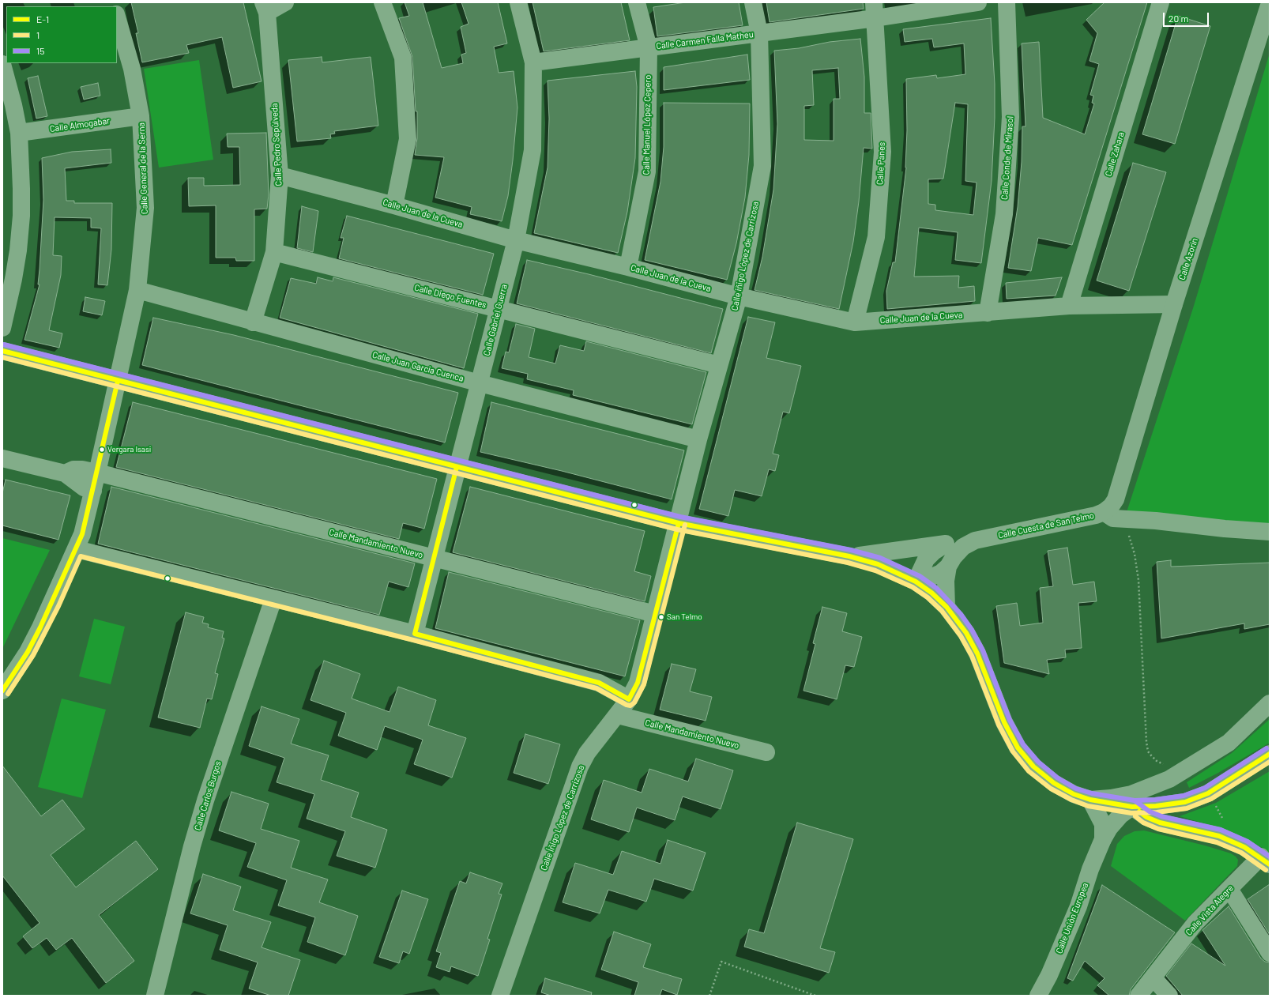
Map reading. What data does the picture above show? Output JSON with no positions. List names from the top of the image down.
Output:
{
  "streets": {
    "street": [
      "Calle Carmen Falla Matheu",
      "Calle Almogabar",
      "Calle Manuel López Cepero",
      "Calle Pedro Sepúlveda",
      "Calle Zahara",
      "Calle Conde de Mirasol",
      "Calle Panes",
      "Calle General de la Serna",
      "Calle Juan de la Cueva",
      "Calle íñigo López de Carrizosa",
      "Calle Azorín",
      "Calle Diego Fuentes",
      "Calle Gabriel Guerra",
      "Calle Juan García Cuenca",
      "Calle Cuesta de San Telmo",
      "Calle Mandamiento Nuevo",
      "Calle Carlos Burgos",
      "Calle Íñigo López de Carrizosa",
      "Calle Vista Alegre",
      "Calle Unión Europea"
    ]
  },
  "crossings": [
    ["Calle Carmen Falla Matheu", "Calle Manuel López Cepero"],
    ["Calle Carmen Falla Matheu", "Calle Panes"],
    ["Calle Carmen Falla Matheu", "Calle íñigo López de Carrizosa"],
    ["Calle Carmen Falla Matheu", "Calle Gabriel Guerra"],
    ["Calle Almogabar", "Calle General de la Serna"],
    ["Calle Manuel López Cepero", "Calle Juan de la Cueva"],
    ["Calle Pedro Sepúlveda", "Calle Juan de la Cueva"],
    ["Calle Pedro Sepúlveda", "Calle Diego Fuentes"],
    ["Calle Pedro Sepúlveda", "Calle Juan García Cuenca"],
    ["Calle Zahara", "Calle Juan de la Cueva"],
    ["Calle Conde de Mirasol", "Calle Juan de la Cueva"],
    ["Calle Panes", "Calle Juan de la Cueva"],
    ["Calle General de la Serna", "Calle Juan García Cuenca"],
    ["Calle General de la Serna", "Calle Mandamiento Nuevo"],
    ["Calle Juan de la Cueva", "Calle íñigo López de Carrizosa"],
    ["Calle Juan de la Cueva", "Calle Azorín"],
    ["Calle Juan de la Cueva", "Calle Gabriel Guerra"],
    ["Calle íñigo López de Carrizosa", "Calle Diego Fuentes"],
    ["Calle íñigo López de Carrizosa", "Calle Juan García Cuenca"],
    ["Calle íñigo López de Carrizosa", "Calle Íñigo López de Carrizosa"],
    ["Calle Azorín", "Calle Cuesta de San Telmo"],
    ["Calle Diego Fuentes", "Calle Gabriel Guerra"],
    ["Calle Gabriel Guerra", "Calle Juan García Cuenca"],
    ["Calle Gabriel Guerra", "Calle Mandamiento Nuevo"],
    ["Calle Mandamiento Nuevo", "Calle Íñigo López de Carrizosa"]
  ],
  "places": ["Vergara Isasi", "San Telmo"],
  "lines": ["transit line 15", "transit line E-1", "transit line 1"],
  "legend": ["E-1", "1", "15"],
  "scale_bar": "20 m"
}
